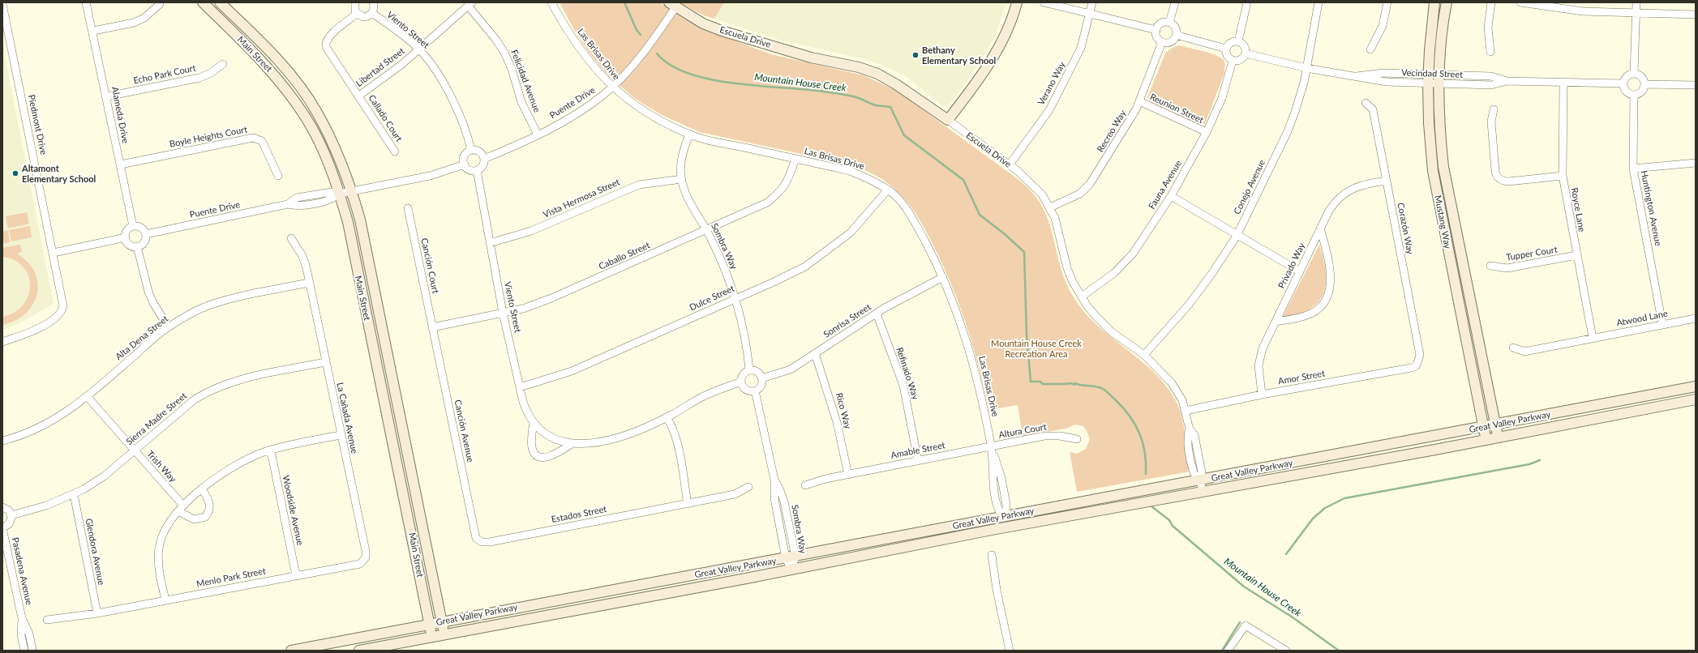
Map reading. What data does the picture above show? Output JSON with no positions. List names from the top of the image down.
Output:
{
  "streets": {
    "main road": [
      "Escuela Drive",
      "Main Street",
      "Mustang Way",
      "Great Valley Parkway"
    ],
    "street": [
      "Viento Street",
      "Las Brisas Drive",
      "Libertad Street",
      "Vecindad Street",
      "Echo Park Court",
      "Felicidad Avenue",
      "Verano Way",
      "Puente Drive",
      "Reunion Street",
      "Alameda Drive",
      "Callado Court",
      "Piedmont Drive",
      "Recreo Way",
      "Boyle Heights Court",
      "Fauna Avenue",
      "Conejo Avenue",
      "Vista Hermosa Street",
      "Huntington Avenue",
      "Royce Lane",
      "Corazón Way",
      "Sombra Way",
      "Tupper Court",
      "Caballo Street",
      "Canción Court",
      "Privado Way",
      "Dulce Street",
      "Atwood Lane",
      "Sonrisa Street",
      "Alta Dena Street",
      "Refinado Way",
      "Amor Street",
      "Rico Way",
      "La Cañada Avenue",
      "Sierra Madre Street",
      "Canción Avenue",
      "Altura Court",
      "Amable Street",
      "Trish Way",
      "Woodside Avenue",
      "Estados Street",
      "Glendora Avenue",
      "Pasadena Avenue",
      "Menlo Park Street"
    ]
  },
  "crossings": [
    ["Viento Street", "Libertad Street"],
    ["Viento Street", "Puente Drive"],
    ["Viento Street", "Vista Hermosa Street"],
    ["Viento Street", "Caballo Street"],
    ["Viento Street", "Dulce Street"],
    ["Escuela Drive", "Verano Way"],
    ["Escuela Drive", "Puente Drive"],
    ["Escuela Drive", "Recreo Way"],
    ["Escuela Drive", "Fauna Avenue"],
    ["Escuela Drive", "Conejo Avenue"],
    ["Escuela Drive", "Amor Street"],
    ["Escuela Drive", "Great Valley Parkway"],
    ["Main Street", "Puente Drive"],
    ["Main Street", "Great Valley Parkway"],
    ["Las Brisas Drive", "Puente Drive"],
    ["Las Brisas Drive", "Sombra Way"],
    ["Las Brisas Drive", "Caballo Street"],
    ["Las Brisas Drive", "Dulce Street"],
    ["Las Brisas Drive", "Sonrisa Street"],
    ["Las Brisas Drive", "Great Valley Parkway"],
    ["Las Brisas Drive", "Altura Court"],
    ["Las Brisas Drive", "Amable Street"],
    ["Libertad Street", "Felicidad Avenue"],
    ["Libertad Street", "Callado Court"],
    ["Vecindad Street", "Fauna Avenue"],
    ["Vecindad Street", "Conejo Avenue"],
    ["Vecindad Street", "Huntington Avenue"],
    ["Vecindad Street", "Royce Lane"],
    ["Vecindad Street", "Mustang Way"],
    ["Echo Park Court", "Alameda Drive"],
    ["Felicidad Avenue", "Puente Drive"],
    ["Puente Drive", "Alameda Drive"],
    ["Reunion Street", "Recreo Way"],
    ["Reunion Street", "Fauna Avenue"],
    ["Alameda Drive", "Boyle Heights Court"],
    ["Vista Hermosa Street", "Sombra Way"],
    ["Huntington Avenue", "Atwood Lane"],
    ["Royce Lane", "Tupper Court"],
    ["Royce Lane", "Atwood Lane"],
    ["Mustang Way", "Great Valley Parkway"],
    ["Corazón Way", "Privado Way"],
    ["Corazón Way", "Amor Street"],
    ["Sombra Way", "Caballo Street"],
    ["Sombra Way", "Dulce Street"],
    ["Sombra Way", "Sonrisa Street"],
    ["Sombra Way", "Great Valley Parkway"],
    ["Caballo Street", "Canción Court"],
    ["Caballo Street", "Canción Avenue"],
    ["Canción Court", "Canción Avenue"],
    ["Privado Way", "Amor Street"],
    ["Sonrisa Street", "Refinado Way"],
    ["Sonrisa Street", "Rico Way"],
    ["Alta Dena Street", "La Cañada Avenue"],
    ["Alta Dena Street", "Trish Way"],
    ["Refinado Way", "Amable Street"],
    ["Rico Way", "Amable Street"],
    ["La Cañada Avenue", "Sierra Madre Street"],
    ["La Cañada Avenue", "Menlo Park Street"],
    ["Sierra Madre Street", "Trish Way"],
    ["Sierra Madre Street", "Glendora Avenue"],
    ["Canción Avenue", "Estados Street"],
    ["Altura Court", "Amable Street"],
    ["Woodside Avenue", "Menlo Park Street"],
    ["Glendora Avenue", "Menlo Park Street"]
  ],
  "water": ["Mountain House Creek"],
  "parks": ["Mountain House Creek Recreation Area"],
  "places": ["Bethany Elementary School", "Altamont Elementary School"]
}
